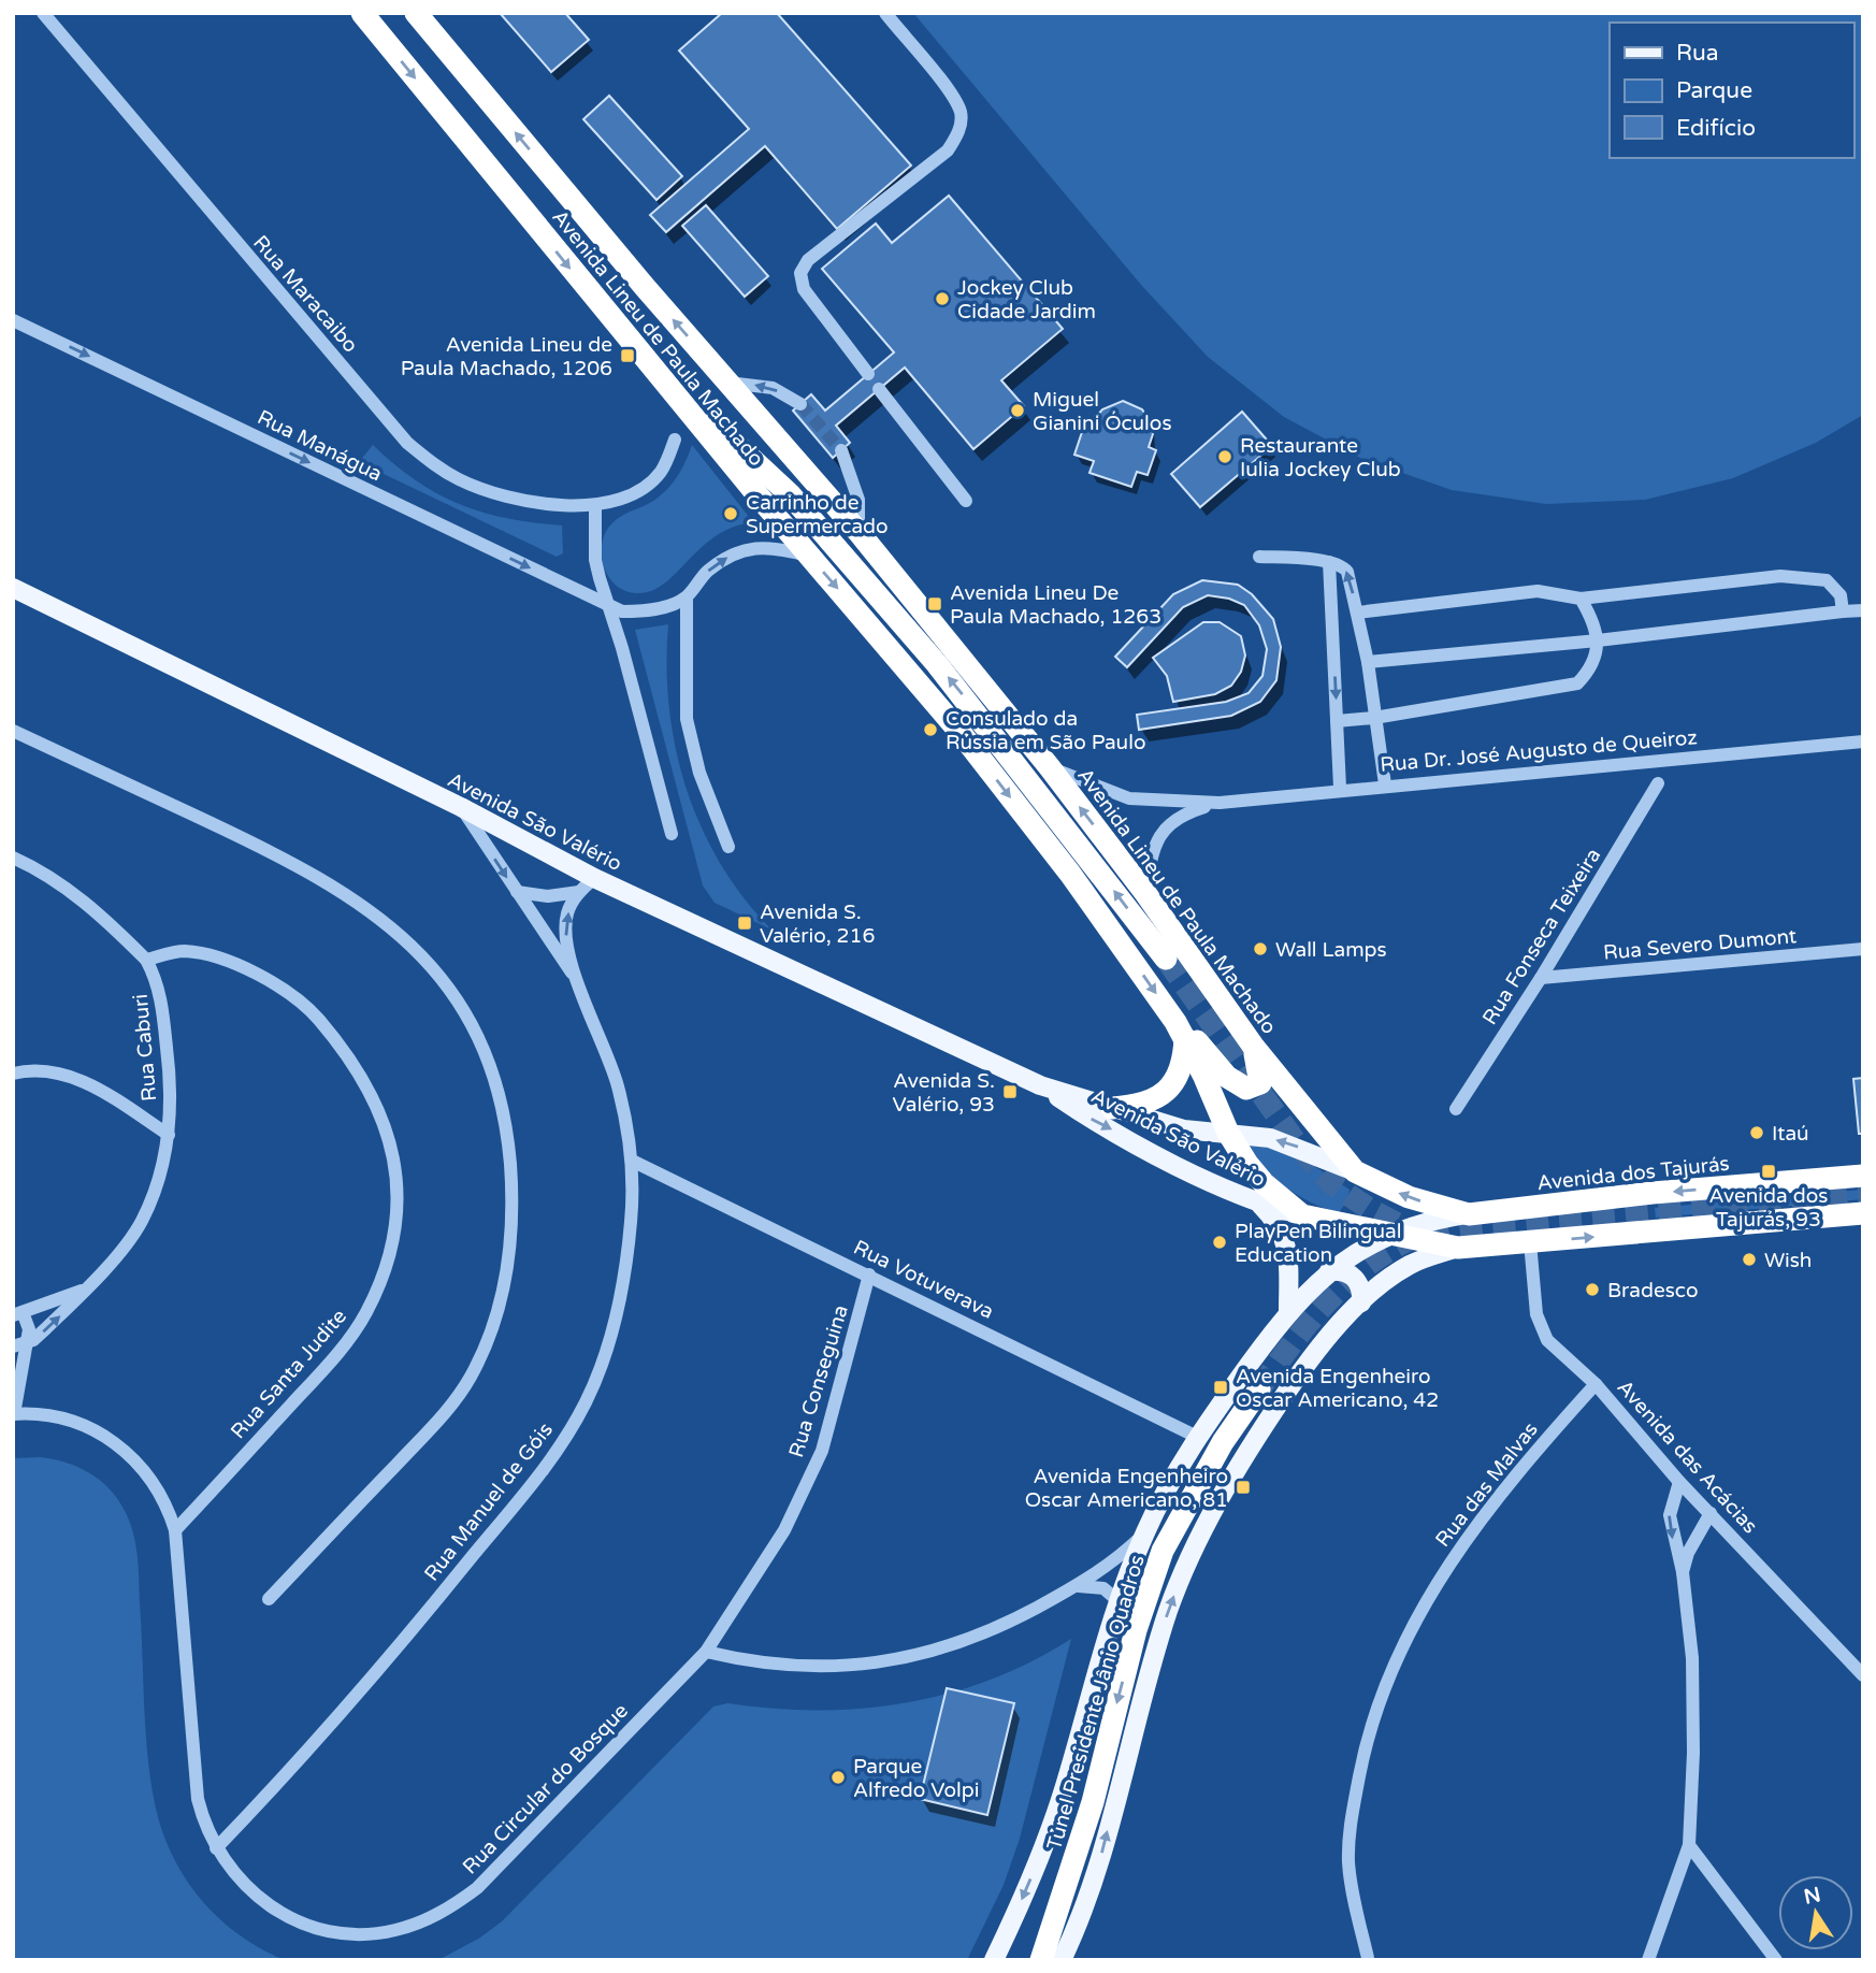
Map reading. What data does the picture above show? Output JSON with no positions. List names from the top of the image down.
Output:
{
  "streets": {
    "highway": ["Avenida Lineu de Paula Machado", "Avenida dos Tajurás", "Túnel Presidente Jânio Quadros"],
    "main road": ["Avenida São Valério"],
    "street": [
      "Rua Maracaibo",
      "Rua Manágua",
      "Rua Dr. José Augusto de Queiroz",
      "Rua Fonseca Teixeira",
      "Rua Severo Dumont",
      "Rua Caburi",
      "Rua Votuverava",
      "Rua Santa Judite",
      "Rua Conseguina",
      "Avenida das Acácias",
      "Rua das Malvas",
      "Rua Manuel de Góis",
      "Rua Circular do Bosque"
    ]
  },
  "crossings": [
    ["Avenida Lineu de Paula Machado", "Avenida São Valério"],
    ["Avenida Lineu de Paula Machado", "Avenida dos Tajurás"],
    ["Avenida São Valério", "Rua Manuel de Góis"],
    ["Rua Fonseca Teixeira", "Rua Severo Dumont"],
    ["Rua Caburi", "Rua Santa Judite"],
    ["Rua Caburi", "Rua Circular do Bosque"],
    ["Avenida dos Tajurás", "Rua Votuverava"],
    ["Rua Votuverava", "Rua Conseguina"],
    ["Rua Votuverava", "Rua Manuel de Góis"],
    ["Rua Santa Judite", "Rua Circular do Bosque"],
    ["Rua Conseguina", "Rua Circular do Bosque"],
    ["Avenida das Acácias", "Rua das Malvas"],
    ["Rua Manuel de Góis", "Rua Circular do Bosque"]
  ],
  "one_way": ["Rua Manágua", "Avenida dos Tajurás", "Túnel Presidente Jânio Quadros"],
  "places": {
    "other": [
      "Jockey Club Cidade Jardim",
      "Miguel Gianini Óculos",
      "Restaurante Iulia Jockey Club",
      "Carrinho de Supermercado",
      "Consulado da Rússia em São Paulo",
      "Wall Lamps",
      "Itaú",
      "PlayPen Bilingual Education",
      "Wish",
      "Bradesco",
      "Parque Alfredo Volpi"
    ],
    "transit": [
      "Avenida Lineu de Paula Machado, 1206",
      "Avenida Lineu De Paula Machado, 1263",
      "Avenida S. Valério, 216",
      "Avenida S. Valério, 93",
      "Avenida dos Tajurás, 93",
      "Avenida Engenheiro Oscar Americano, 42",
      "Avenida Engenheiro Oscar Americano, 81"
    ]
  },
  "legend": ["Rua", "Parque", "Edifício"],
  "north": "top"
}
